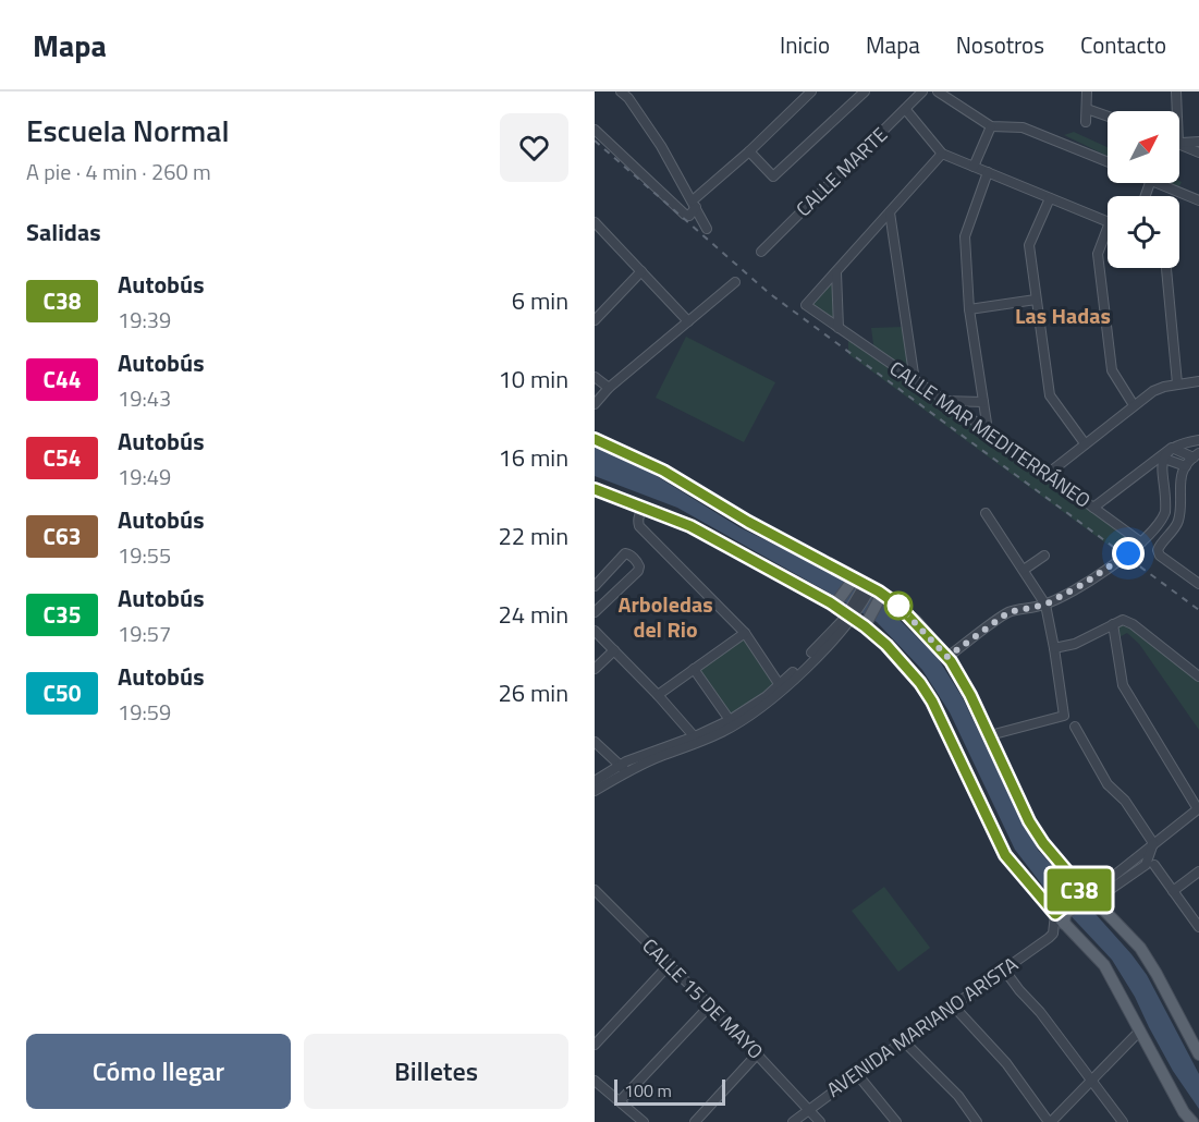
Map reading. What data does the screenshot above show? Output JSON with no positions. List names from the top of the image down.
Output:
{
  "streets": {
    "street": [
      "CALLE MARTE",
      "CALLE MAR MEDITERRÁNEO",
      "CALLE 15 DE MAYO",
      "AVENIDA MARIANO ARISTA"
    ]
  },
  "crossings": [
    ["CALLE 15 DE MAYO", "AVENIDA MARIANO ARISTA"]
  ],
  "districts": ["Las Hadas", "Arboledas del Rio"],
  "lines": ["bus line C38"],
  "scale_bar": "100 m",
  "north": "top right",
  "page": {
    "header": "Mapa",
    "nav": [
      "Inicio",
      "Mapa",
      "Nosotros",
      "Contacto"
    ],
    "heading": [
      ["Escuela Normal", "A pie · 4 min · 260 m"],
      "Salidas"
    ],
    "on_map": "C38",
    "list": [
      {
        "mark": "C38",
        "name": "Autobús",
        "note": "19:39",
        "value": "6 min"
      },
      {
        "mark": "C44",
        "name": "Autobús",
        "note": "19:43",
        "value": "10 min"
      },
      {
        "mark": "C54",
        "name": "Autobús",
        "note": "19:49",
        "value": "16 min"
      },
      {
        "mark": "C63",
        "name": "Autobús",
        "note": "19:55",
        "value": "22 min"
      },
      {
        "mark": "C35",
        "name": "Autobús",
        "note": "19:57",
        "value": "24 min"
      },
      {
        "mark": "C50",
        "name": "Autobús",
        "note": "19:59",
        "value": "26 min"
      }
    ],
    "buttons": ["Cómo llegar", "Billetes"],
    "scale": "100 m"
  }
}
